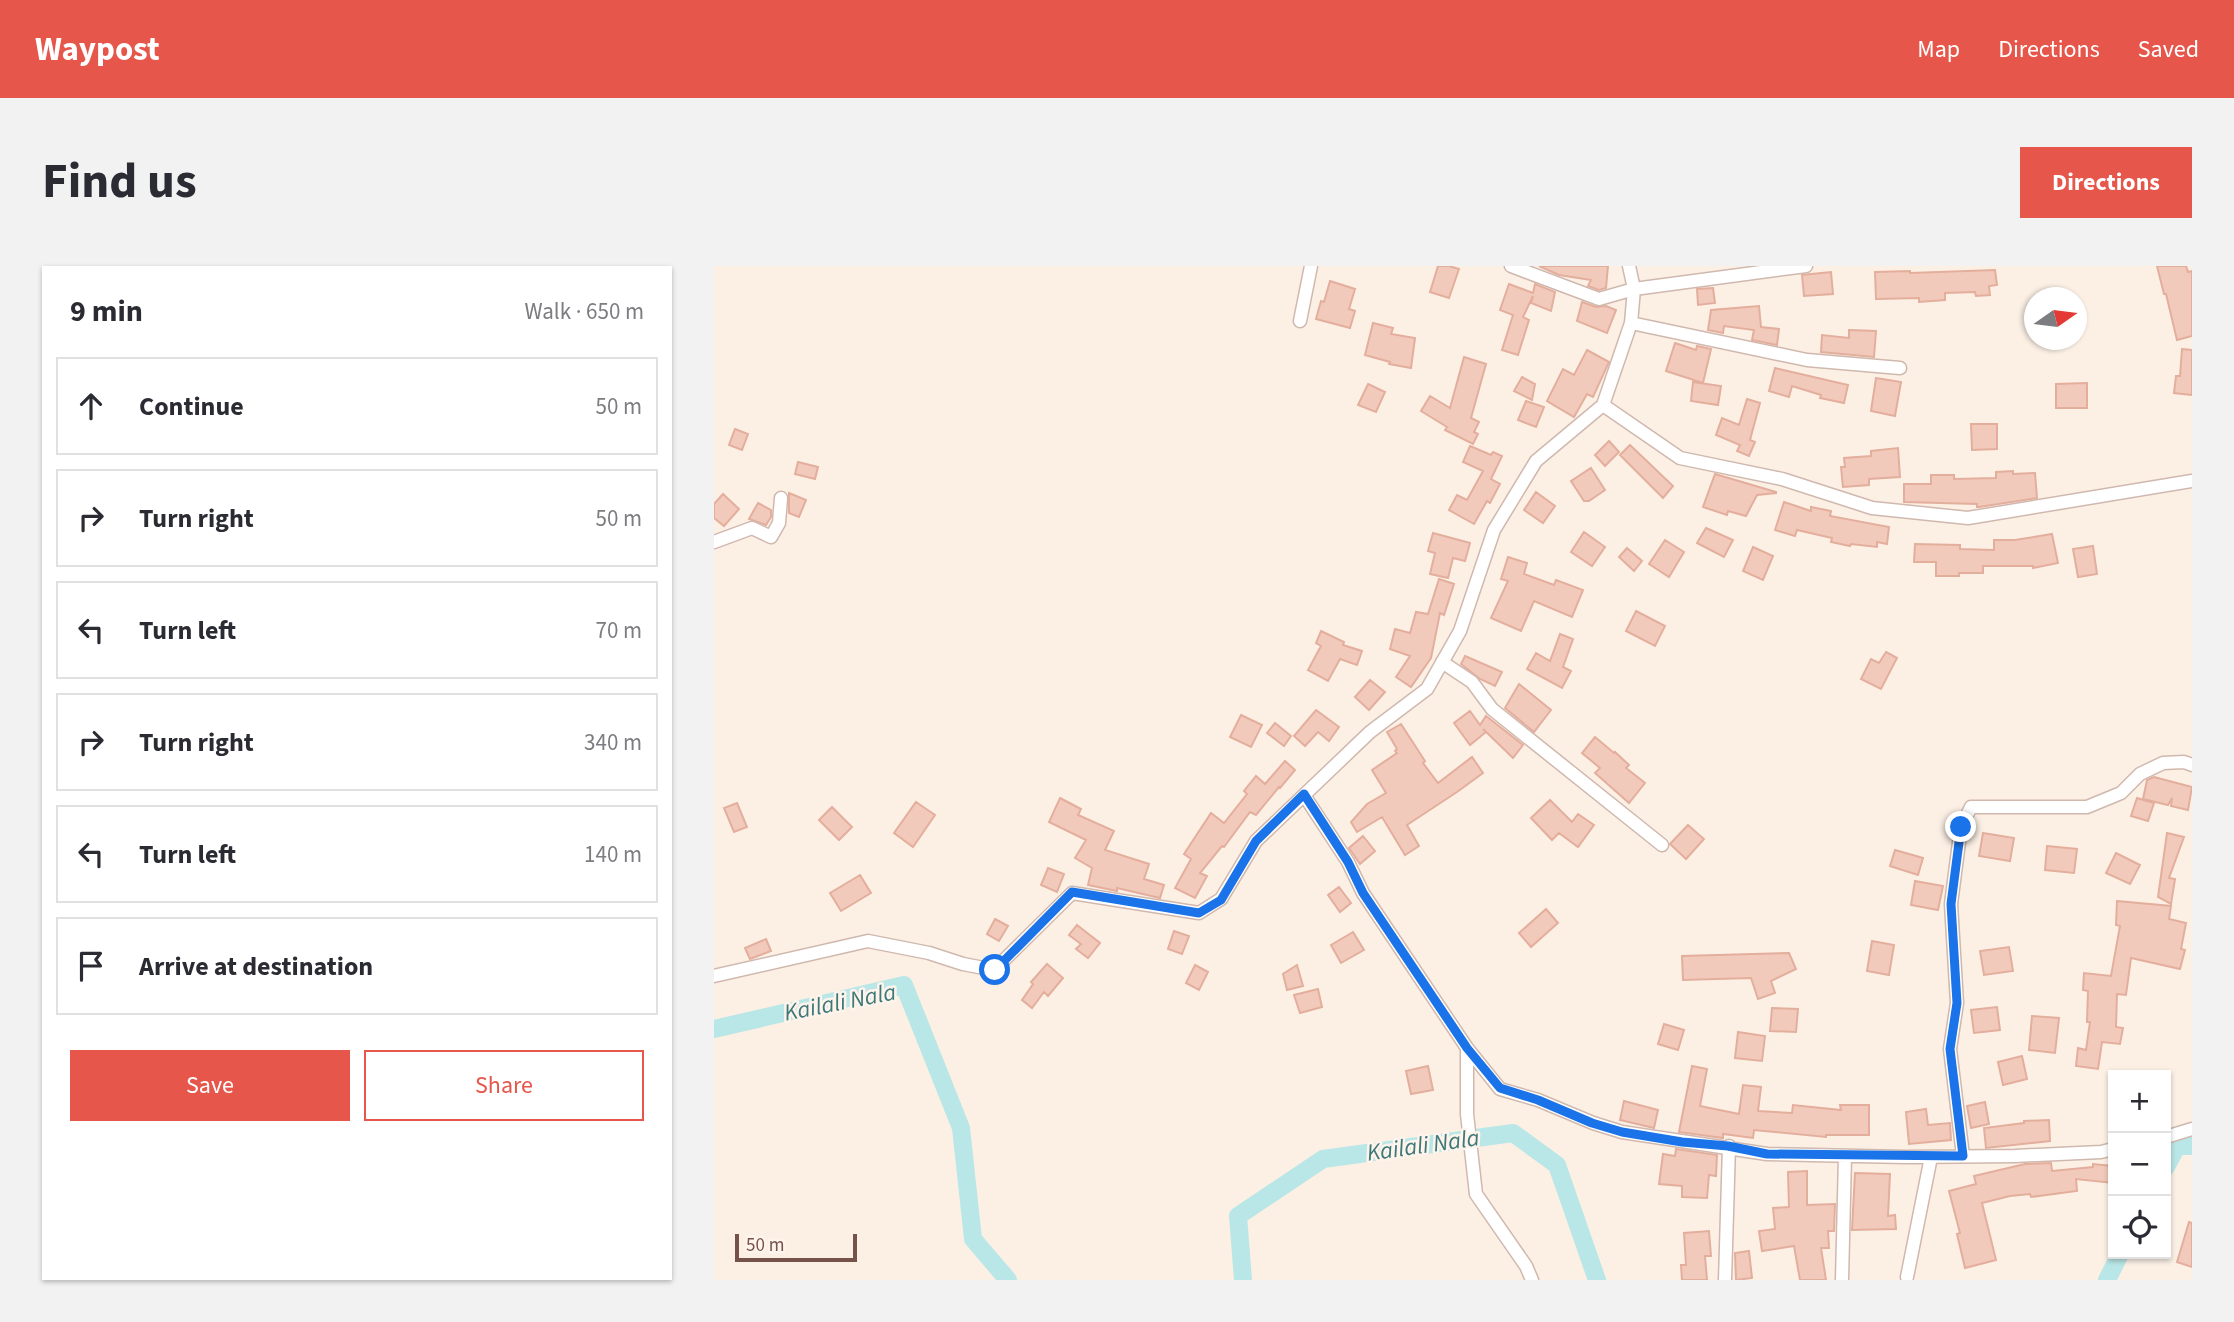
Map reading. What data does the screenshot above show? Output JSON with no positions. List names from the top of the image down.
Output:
{
  "water": ["Kailali Nala"],
  "scale_bar": "50 m",
  "north": "right",
  "page": {
    "header": "Waypost",
    "nav": ["Map", "Directions", "Saved"],
    "title": "Find us",
    "buttons": [
      "Directions",
      ["Save", "Share"]
    ],
    "heading": ["9 min", "Walk · 650 m"],
    "list": [
      ["Continue", "50 m"],
      ["Turn right", "50 m"],
      ["Turn left", "70 m"],
      ["Turn right", "340 m"],
      ["Turn left", "140 m"],
      "Arrive at destination"
    ],
    "map_buttons": ["+", "−"],
    "scale": "50 m"
  }
}
